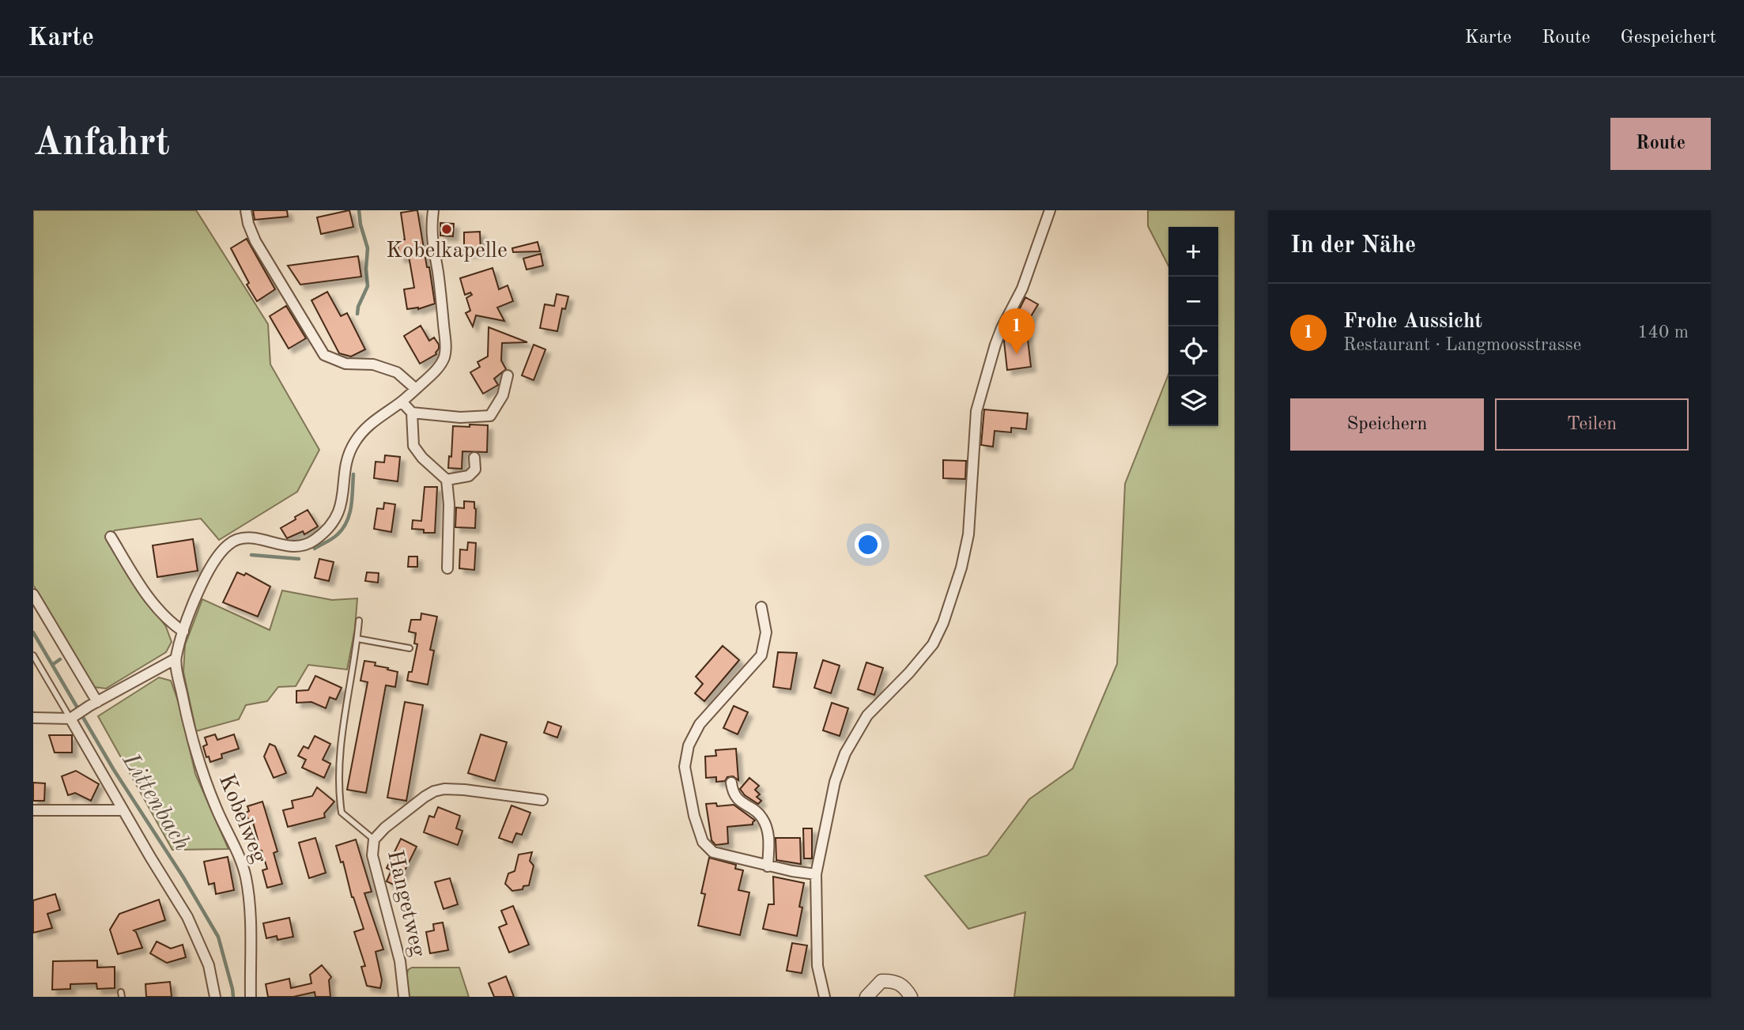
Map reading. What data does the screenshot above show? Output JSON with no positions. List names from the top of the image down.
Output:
{
  "streets": {
    "street": ["Kobelweg", "Hangetweg"]
  },
  "water": ["Littenbach"],
  "places": ["Kobelkapelle"],
  "page": {
    "header": "Karte",
    "nav": ["Karte", "Route", "Gespeichert"],
    "buttons": [
      "Route",
      ["Speichern", "Teilen"]
    ],
    "title": "Anfahrt",
    "heading": "In der Nähe",
    "map_buttons": ["+", "−"],
    "list": [
      {
        "mark": "1",
        "name": "Frohe Aussicht",
        "note": "Restaurant · Langmoosstrasse",
        "value": "140 m"
      }
    ],
    "pins": "1"
  }
}
